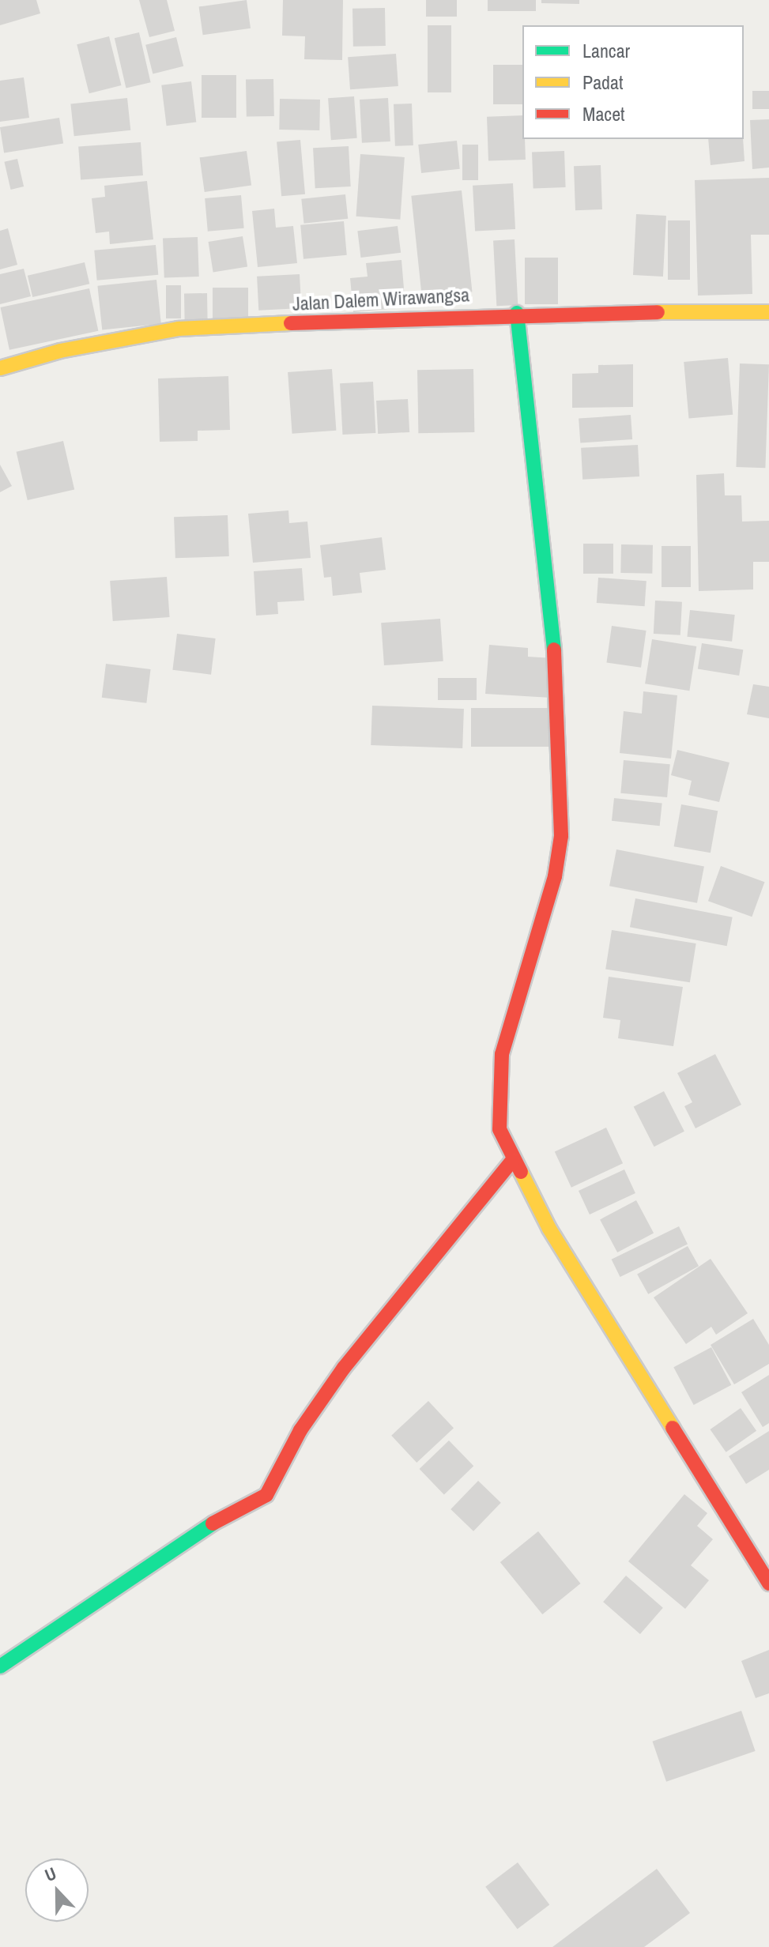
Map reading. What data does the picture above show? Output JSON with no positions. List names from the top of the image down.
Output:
{
  "streets": {
    "street": ["Jalan Dalem Wirawangsa"]
  },
  "legend": ["Lancar", "Padat", "Macet"],
  "north": "top"
}
